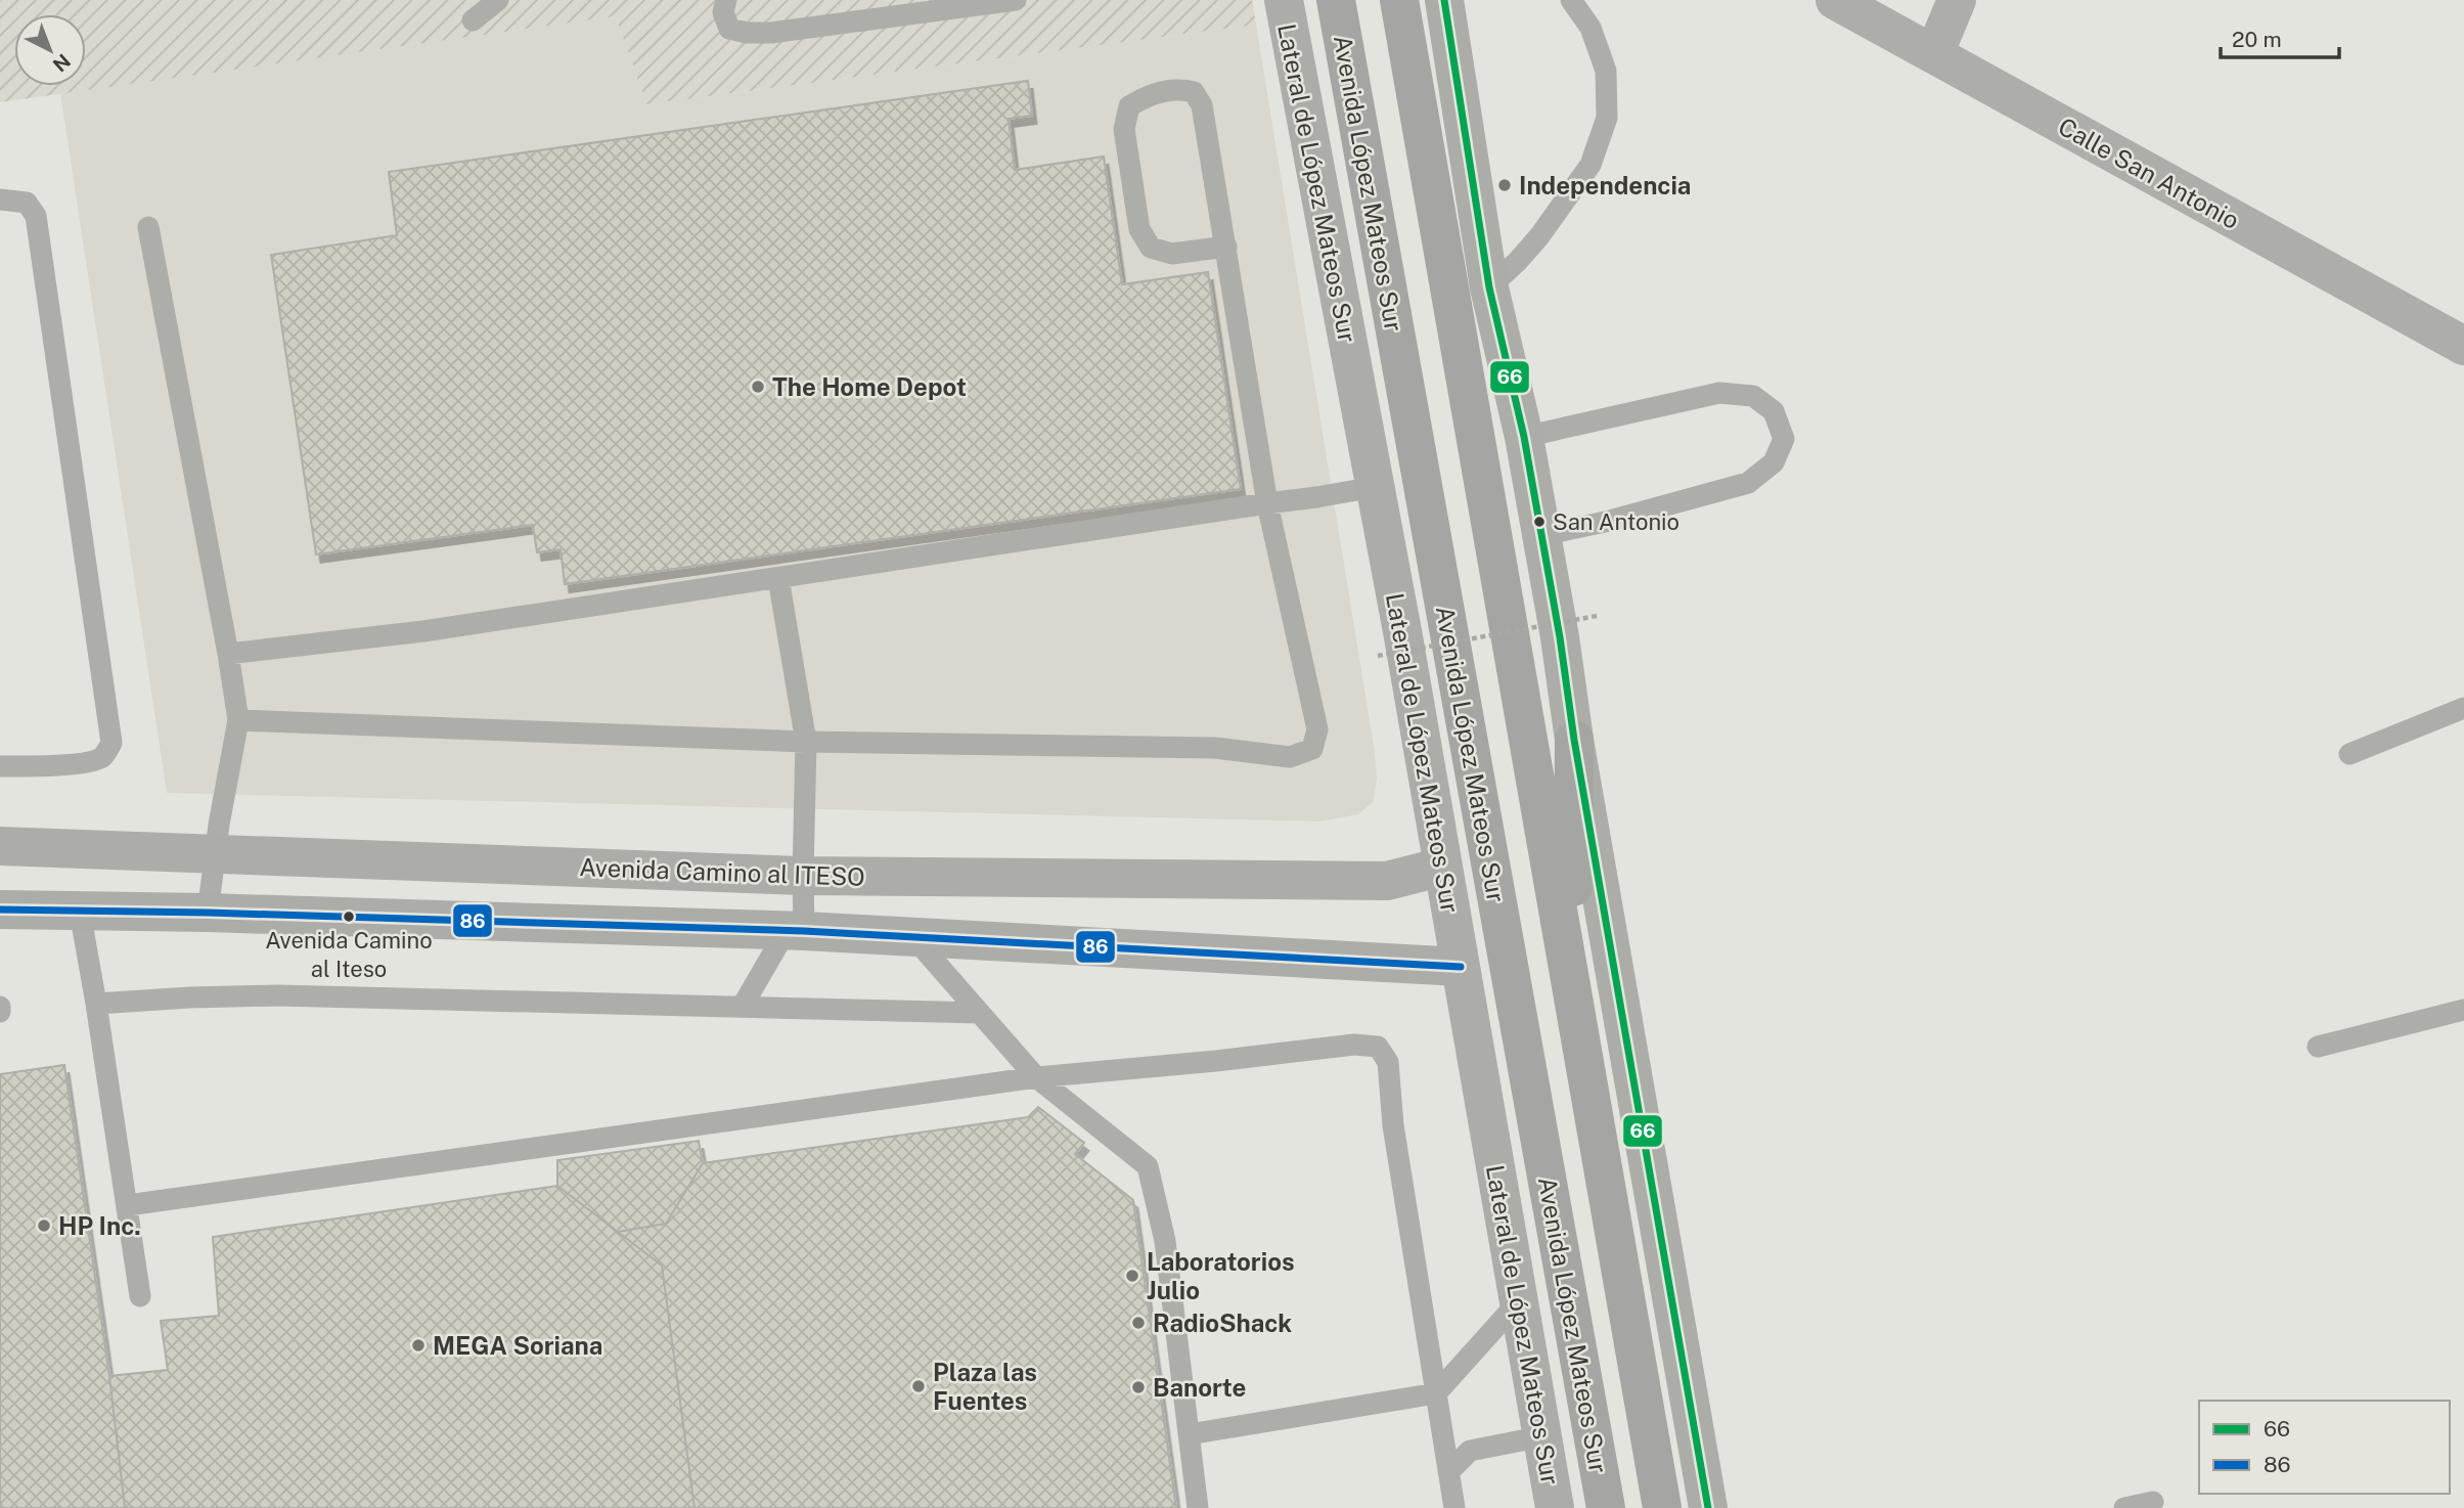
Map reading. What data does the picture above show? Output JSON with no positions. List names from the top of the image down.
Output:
{
  "streets": {
    "main road": ["Lateral de López Mateos Sur", "Avenida López Mateos Sur", "Avenida Camino al ITESO"],
    "street": ["Calle San Antonio"]
  },
  "crossings": [
    ["Lateral de López Mateos Sur", "Avenida Camino al ITESO"]
  ],
  "places": [
    "Independencia",
    "The Home Depot",
    "San Antonio",
    "Avenida Camino al Iteso",
    "HP Inc.",
    "Laboratorios Julio",
    "RadioShack",
    "MEGA Soriana",
    "Plaza las Fuentes",
    "Banorte"
  ],
  "lines": ["transit line 66", "transit line 86"],
  "legend": ["66", "86"],
  "scale_bar": "20 m",
  "north": "bottom right"
}
